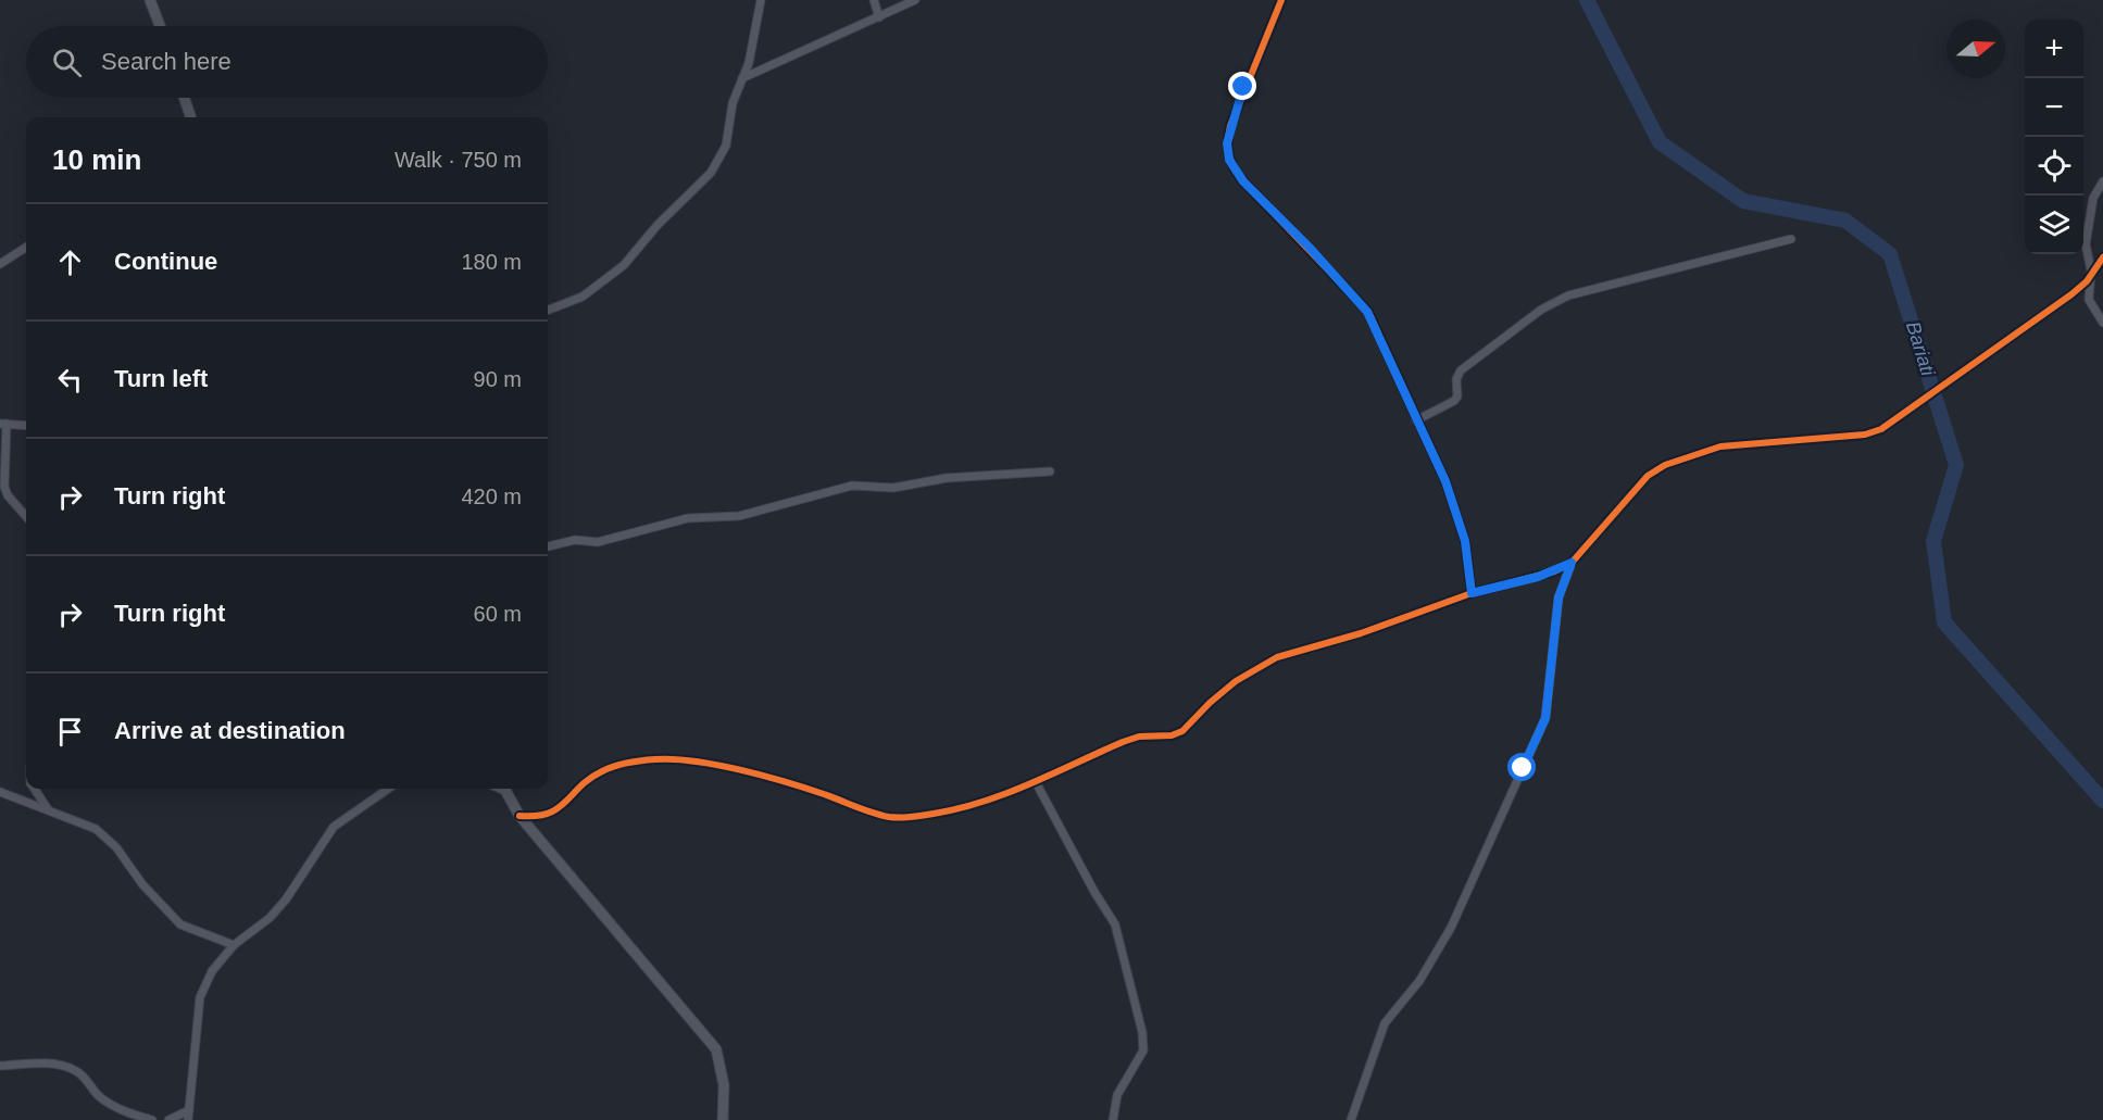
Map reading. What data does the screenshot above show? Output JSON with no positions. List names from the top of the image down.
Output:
{
  "water": ["Bariati"],
  "north": "right",
  "page": {
    "map_buttons": ["+", "−"],
    "search": "Search here",
    "heading": ["10 min", "Walk · 750 m"],
    "list": [
      ["Continue", "180 m"],
      ["Turn left", "90 m"],
      ["Turn right", "420 m"],
      ["Turn right", "60 m"],
      "Arrive at destination"
    ]
  }
}
